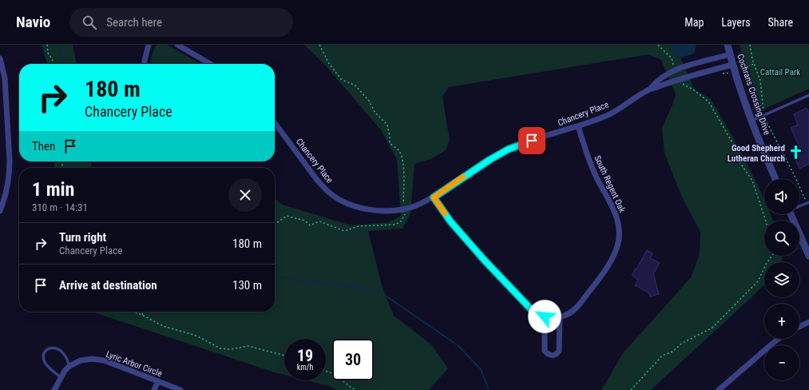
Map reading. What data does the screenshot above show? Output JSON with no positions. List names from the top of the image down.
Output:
{
  "streets": {
    "street": [
      "Cochrans Crossing Drive",
      "Chancery Place",
      "South Regent Oak",
      "Lyric Arbor Circle"
    ]
  },
  "crossings": [
    ["Cochrans Crossing Drive", "Chancery Place"],
    ["Chancery Place", "South Regent Oak"]
  ],
  "parks": ["Cattail Park"],
  "places": {
    "church": ["Good Shepherd Lutheran Church"]
  },
  "page": {
    "header": "Navio",
    "search": "Search here",
    "nav": ["Map", "Layers", "Share"],
    "turn": ["180 m", "Chancery Place"],
    "then": "Then",
    "heading": ["1 min", "310 m · 14:31"],
    "map_buttons": ["+", "−"],
    "list": [
      {
        "name": "Turn right",
        "note": "Chancery Place",
        "value": "180 m"
      },
      {
        "name": "Arrive at destination",
        "value": "130 m"
      }
    ],
    "speed": "19 km/h",
    "limit": "30"
  }
}
